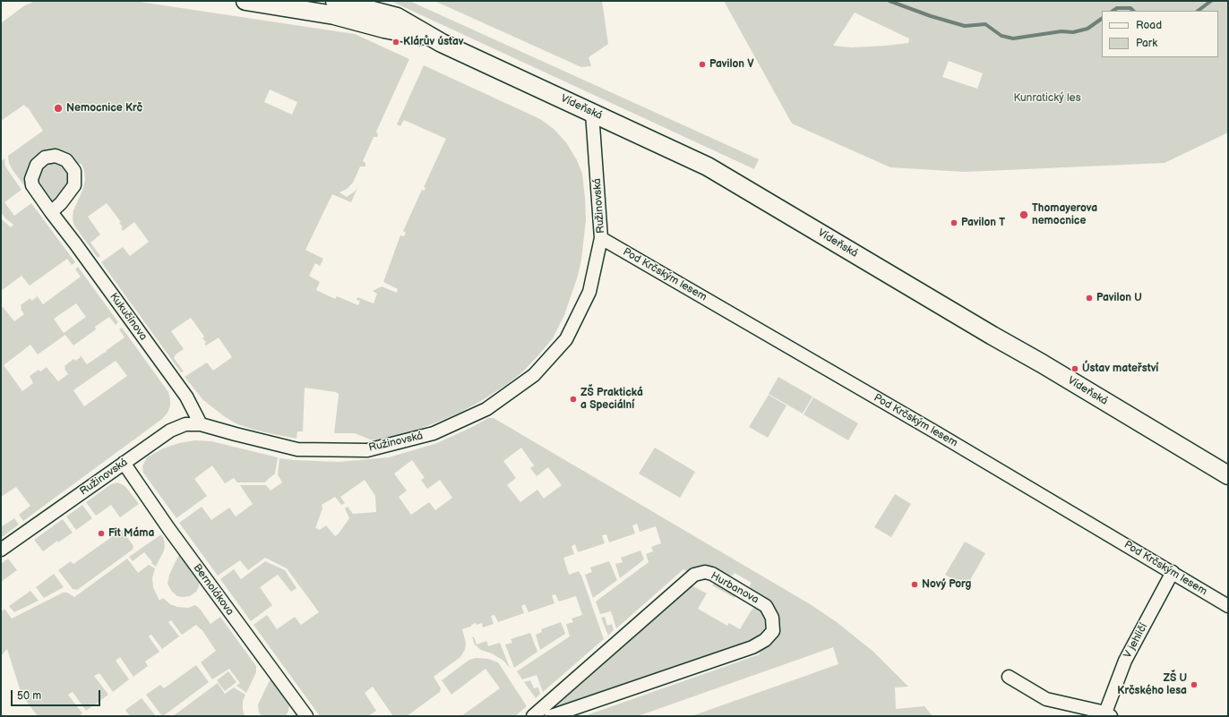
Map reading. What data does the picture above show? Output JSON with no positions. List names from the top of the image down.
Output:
{
  "streets": {
    "main road": ["Vídeňská"],
    "street": [
      "Ružinovská",
      "Pod Krčským lesem",
      "Kukučínova",
      "Hurbanova",
      "Bernolákova",
      "V jehličí"
    ]
  },
  "crossings": [
    ["Vídeňská", "Ružinovská"],
    ["Ružinovská", "Pod Krčským lesem"],
    ["Ružinovská", "Kukučínova"],
    ["Ružinovská", "Bernolákova"],
    ["Pod Krčským lesem", "V jehličí"]
  ],
  "parks": ["Kunratický les"],
  "places": [
    "Klárův ústav",
    "Pavilon V",
    "Nemocnice Krč",
    "Thomayerova nemocnice",
    "Pavilon T",
    "Pavilon U",
    "Ústav mateřství",
    "ZŠ Praktická a Speciální",
    "Fit Máma",
    "Nový Porg",
    "ZŠ U Krčského lesa"
  ],
  "legend": ["Road", "Park"],
  "scale_bar": "50 m"
}
